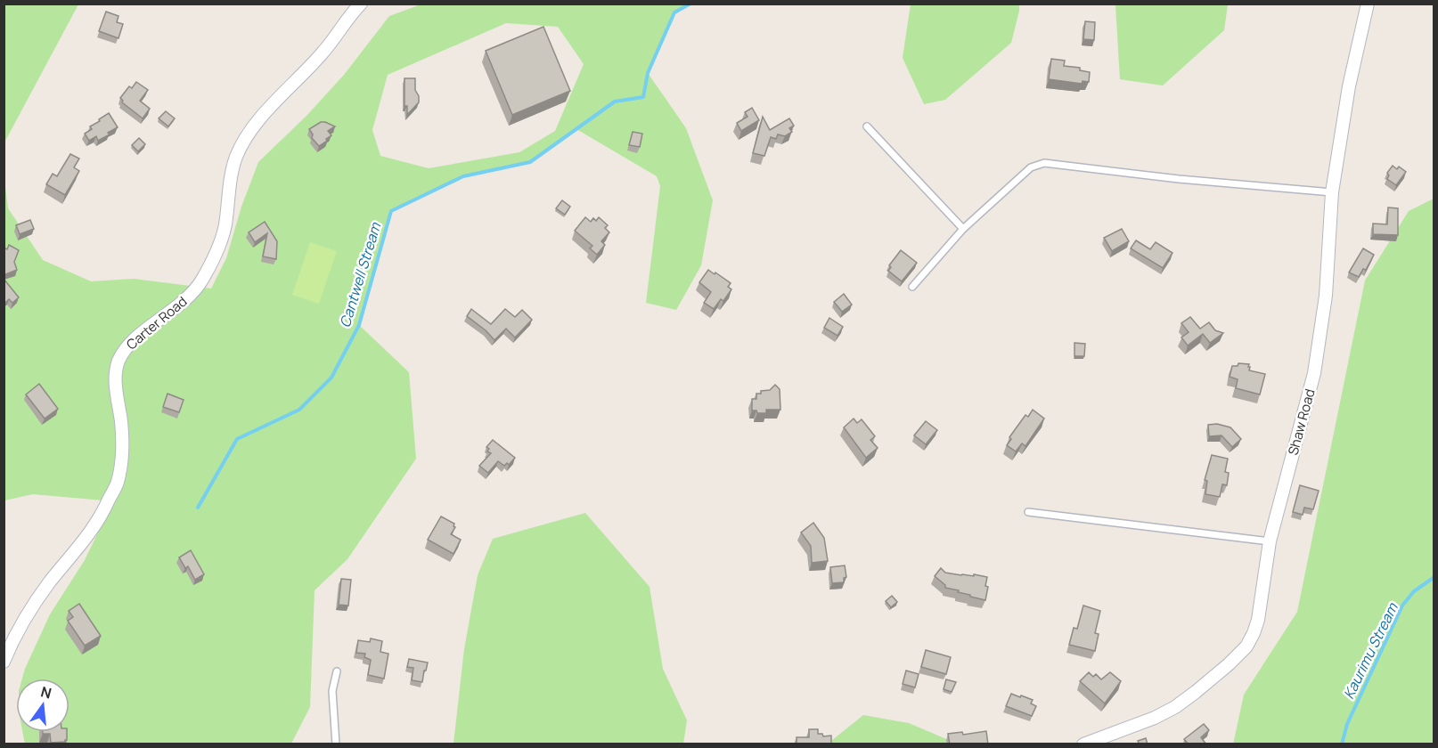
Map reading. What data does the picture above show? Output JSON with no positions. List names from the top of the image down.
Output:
{
  "streets": {
    "street": ["Carter Road", "Shaw Road"]
  },
  "water": ["Cantwell Stream", "Kaurimu Stream"],
  "north": "top"
}
